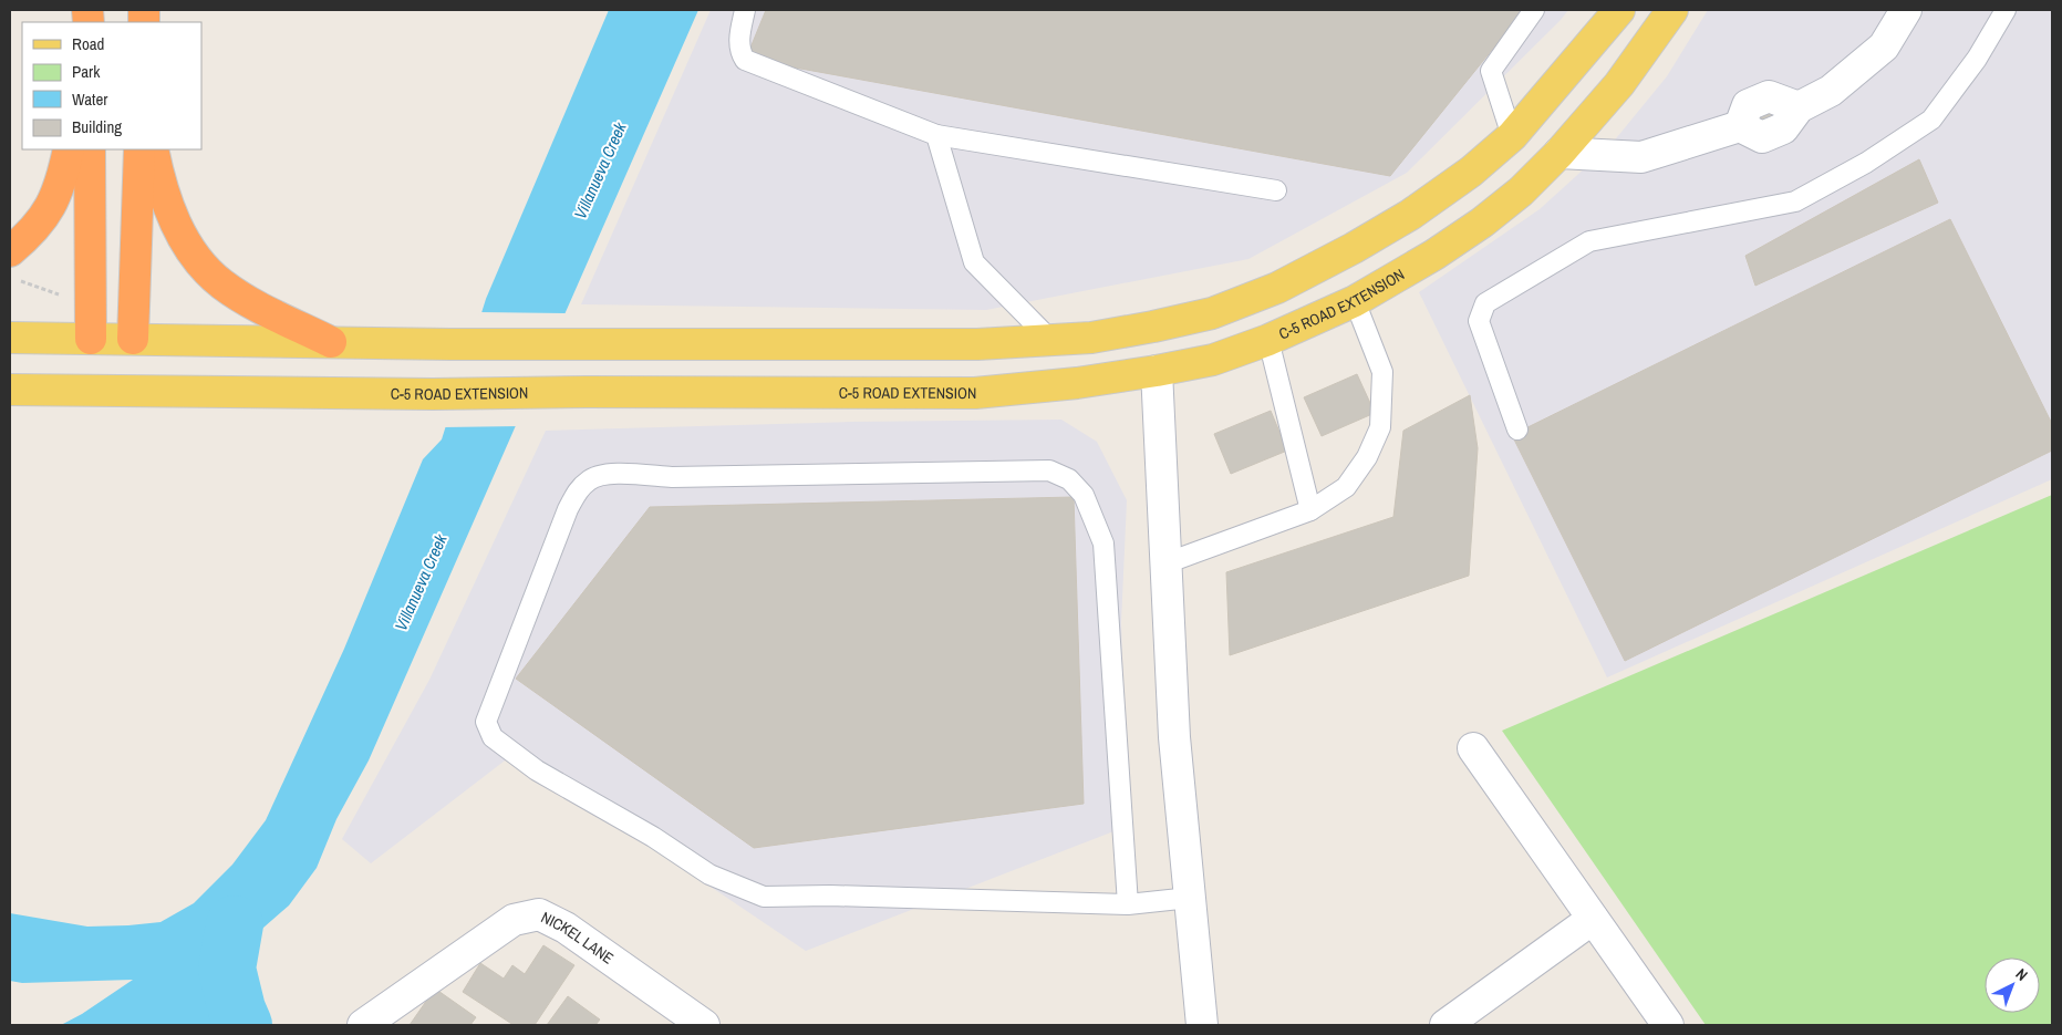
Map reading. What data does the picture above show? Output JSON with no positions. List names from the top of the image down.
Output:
{
  "streets": {
    "main road": ["C-5 ROAD EXTENSION"],
    "street": ["NICKEL LANE"]
  },
  "water": ["Villanueva Creek"],
  "legend": [
    "Road",
    "Park",
    "Water",
    "Building"
  ],
  "north": "top right"
}
